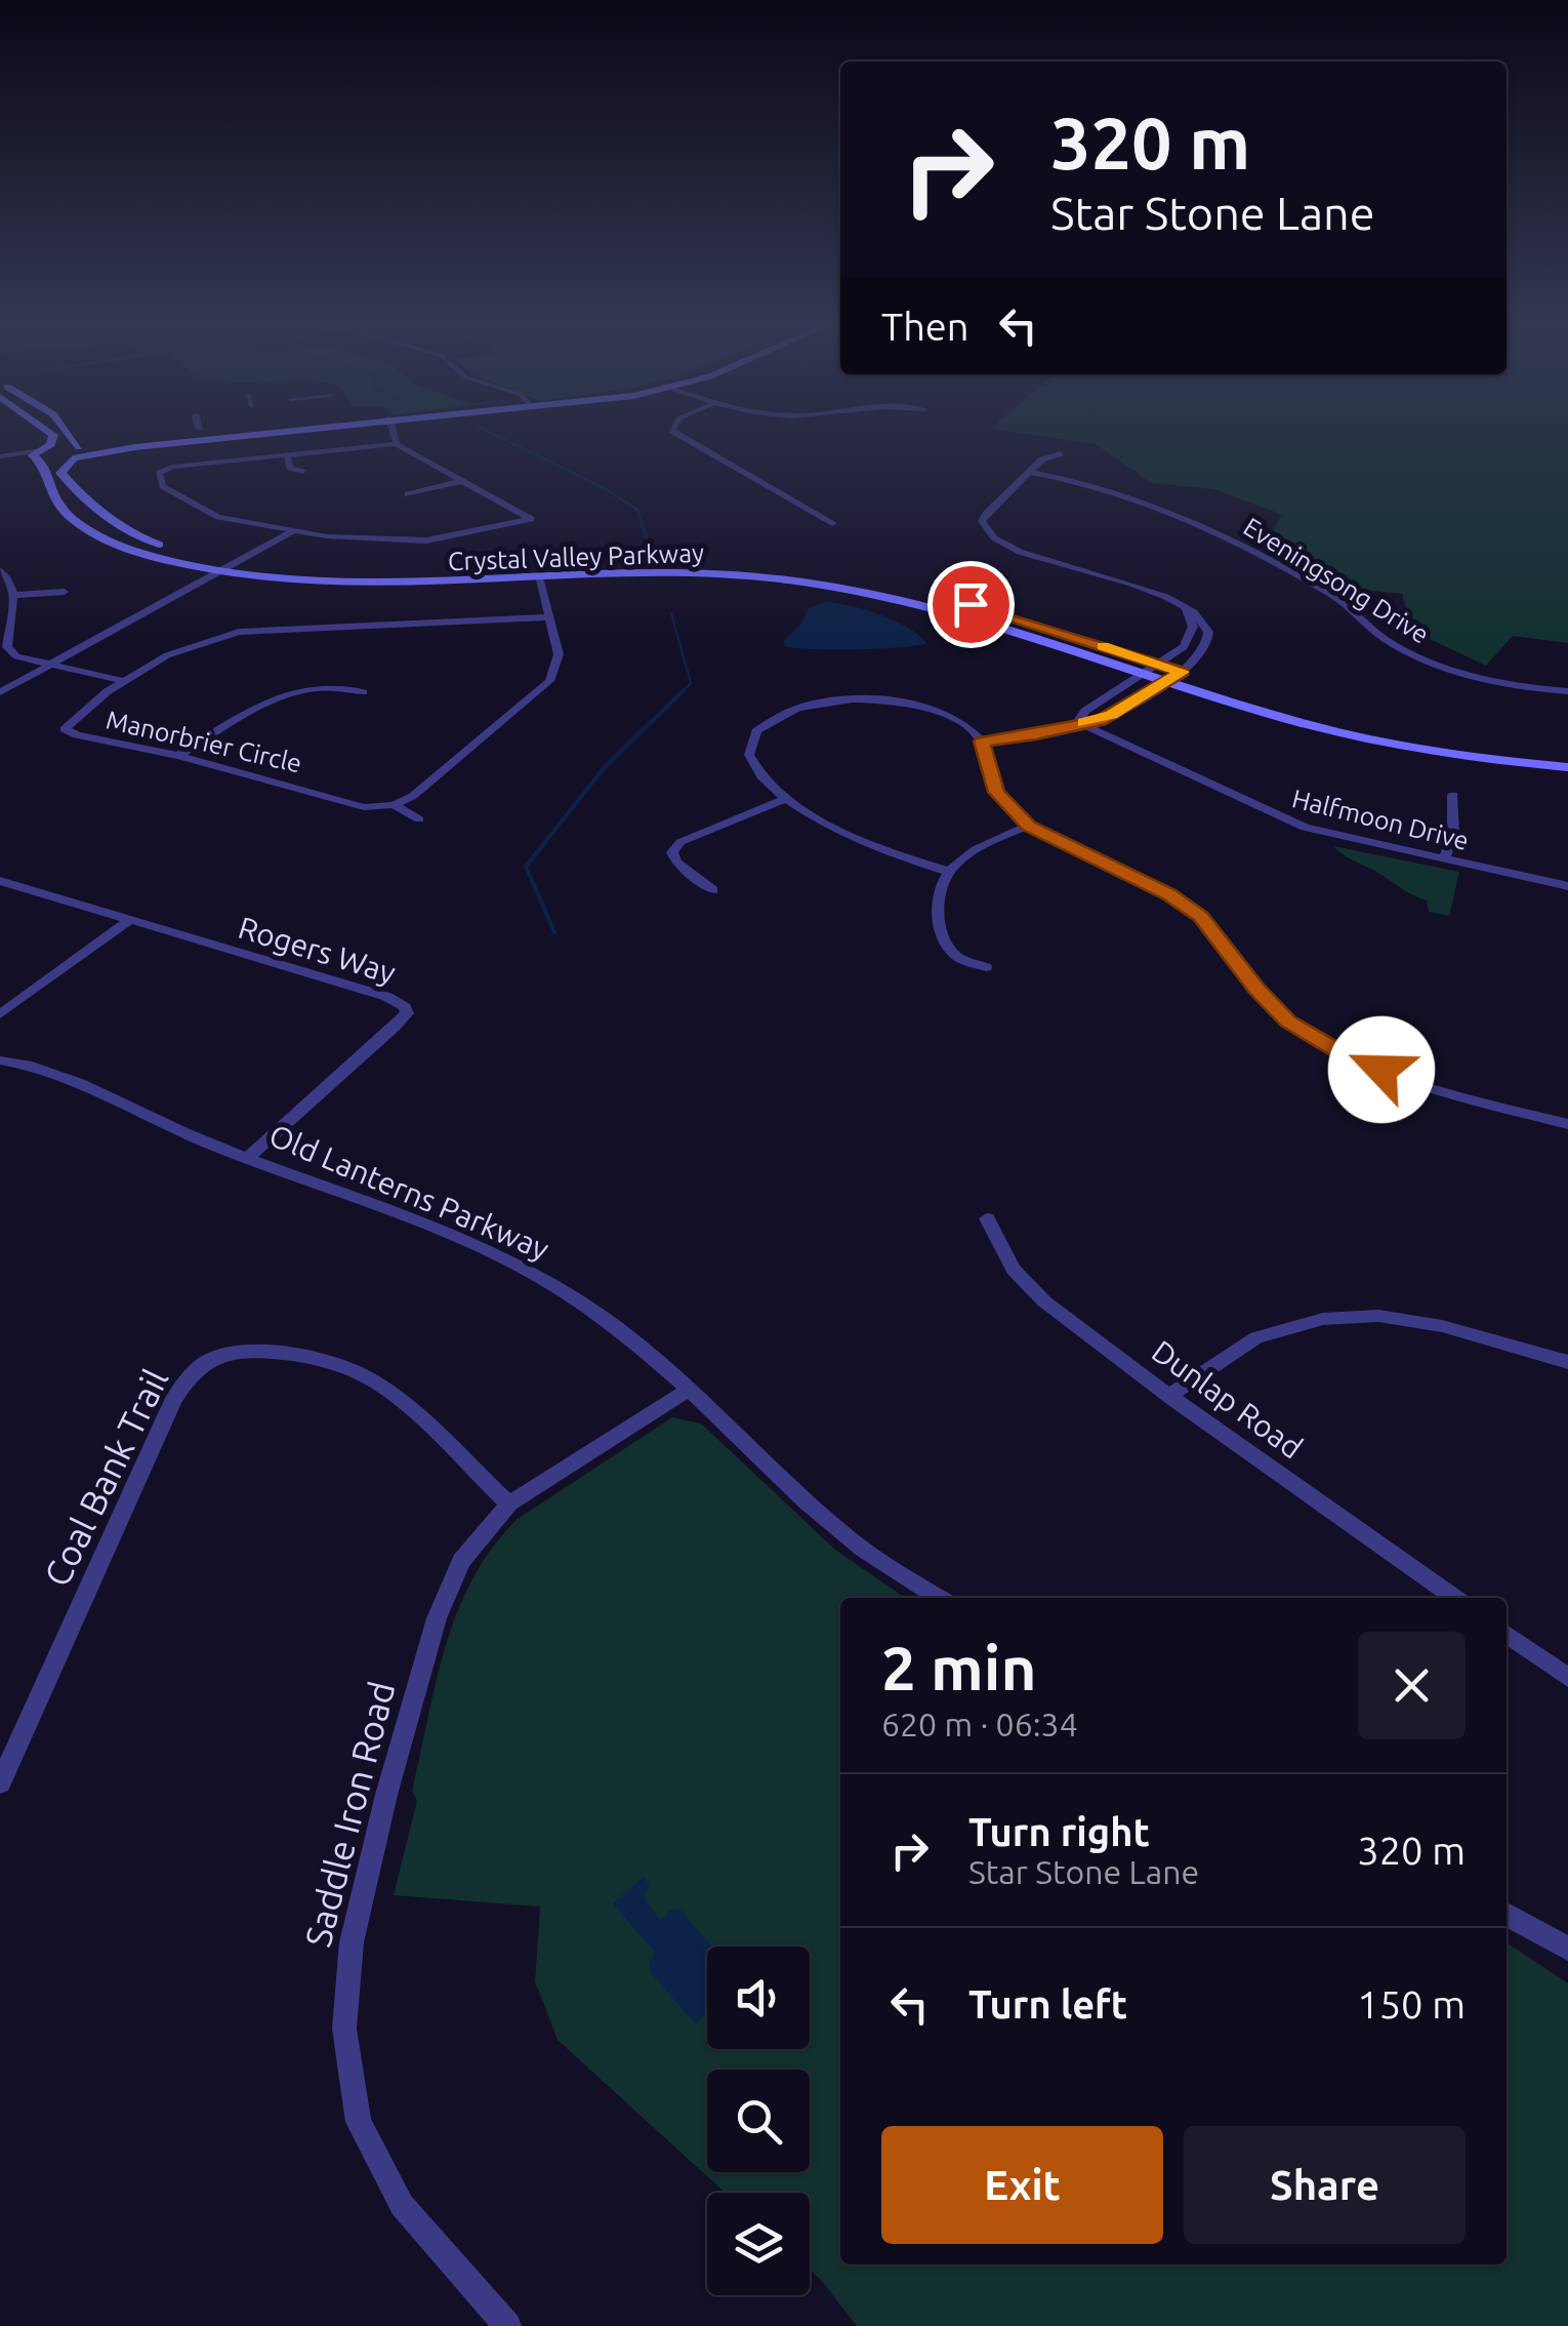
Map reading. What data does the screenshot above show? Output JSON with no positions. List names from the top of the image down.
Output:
{
  "streets": {
    "main road": ["Crystal Valley Parkway"],
    "street": [
      "Eveningsong Drive",
      "Manorbrier Circle",
      "Halfmoon Drive",
      "Rogers Way",
      "Old Lanterns Parkway",
      "Dunlap Road",
      "Coal Bank Trail",
      "Saddle Iron Road"
    ]
  },
  "crossings": [
    ["Rogers Way", "Old Lanterns Parkway"],
    ["Old Lanterns Parkway", "Saddle Iron Road"],
    ["Coal Bank Trail", "Saddle Iron Road"]
  ],
  "page": {
    "turn": ["320 m", "Star Stone Lane"],
    "then": "Then",
    "heading": ["2 min", "620 m · 06:34"],
    "list": [
      {
        "name": "Turn right",
        "note": "Star Stone Lane",
        "value": "320 m"
      },
      {
        "name": "Turn left",
        "value": "150 m"
      }
    ],
    "buttons": ["Exit", "Share"]
  }
}
